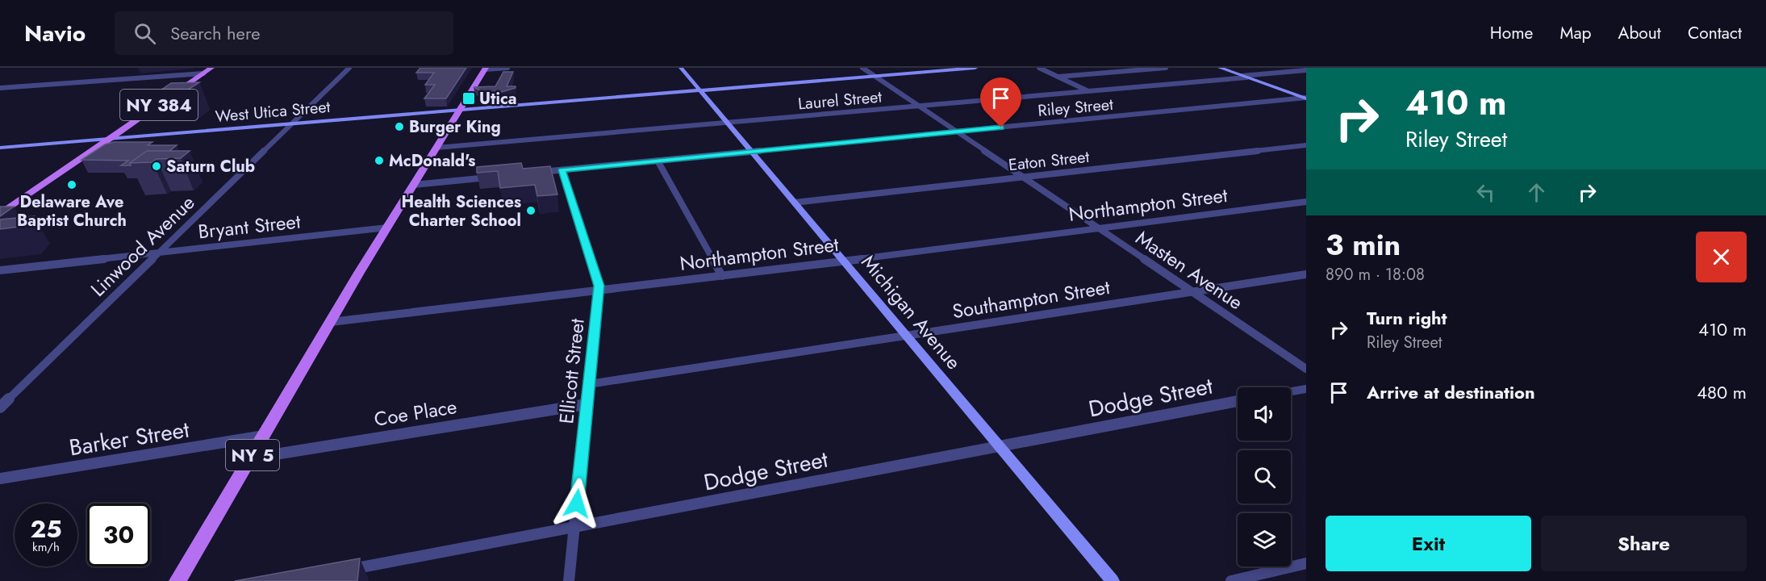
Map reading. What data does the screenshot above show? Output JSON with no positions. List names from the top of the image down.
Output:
{
  "streets": {
    "main road": ["NY 384", "NY 5"],
    "street": [
      "Laurel Street",
      "Riley Street",
      "West Utica Street",
      "Eaton Street",
      "Northampton Street",
      "Bryant Street",
      "Linwood Avenue",
      "Masten Avenue",
      "Southampton Street",
      "Michigan Avenue",
      "Ellicott Street",
      "Dodge Street",
      "Coe Place",
      "Barker Street"
    ]
  },
  "crossings": [
    ["Laurel Street", "Masten Avenue"],
    ["Laurel Street", "Michigan Avenue"],
    ["Laurel Street", "NY 5"],
    ["NY 384", "West Utica Street"],
    ["Riley Street", "Masten Avenue"],
    ["Riley Street", "Michigan Avenue"],
    ["Riley Street", "Ellicott Street"],
    ["West Utica Street", "Linwood Avenue"],
    ["West Utica Street", "Masten Avenue"],
    ["West Utica Street", "Michigan Avenue"],
    ["West Utica Street", "NY 5"],
    ["Eaton Street", "Masten Avenue"],
    ["Eaton Street", "Michigan Avenue"],
    ["Northampton Street", "Masten Avenue"],
    ["Northampton Street", "Michigan Avenue"],
    ["Northampton Street", "Ellicott Street"],
    ["Northampton Street", "NY 5"],
    ["Bryant Street", "Linwood Avenue"],
    ["Bryant Street", "NY 5"],
    ["Masten Avenue", "Southampton Street"],
    ["Southampton Street", "Michigan Avenue"],
    ["Southampton Street", "Ellicott Street"],
    ["Michigan Avenue", "Dodge Street"],
    ["Ellicott Street", "Dodge Street"],
    ["Ellicott Street", "Coe Place"],
    ["Coe Place", "NY 5"],
    ["Barker Street", "NY 5"]
  ],
  "places": {
    "transit": ["Utica"],
    "other": [
      "Burger King",
      "McDonald's",
      "Saturn Club",
      "Delaware Ave Baptist Church",
      "Health Sciences Charter School"
    ]
  },
  "page": {
    "header": "Navio",
    "search": "Search here",
    "nav": [
      "Home",
      "Map",
      "About",
      "Contact"
    ],
    "turn": ["410 m", "Riley Street"],
    "heading": ["3 min", "890 m · 18:08"],
    "list": [
      {
        "name": "Turn right",
        "note": "Riley Street",
        "value": "410 m"
      },
      {
        "name": "Arrive at destination",
        "value": "480 m"
      }
    ],
    "speed": "25 km/h",
    "limit": "30",
    "buttons": ["Exit", "Share"]
  }
}
